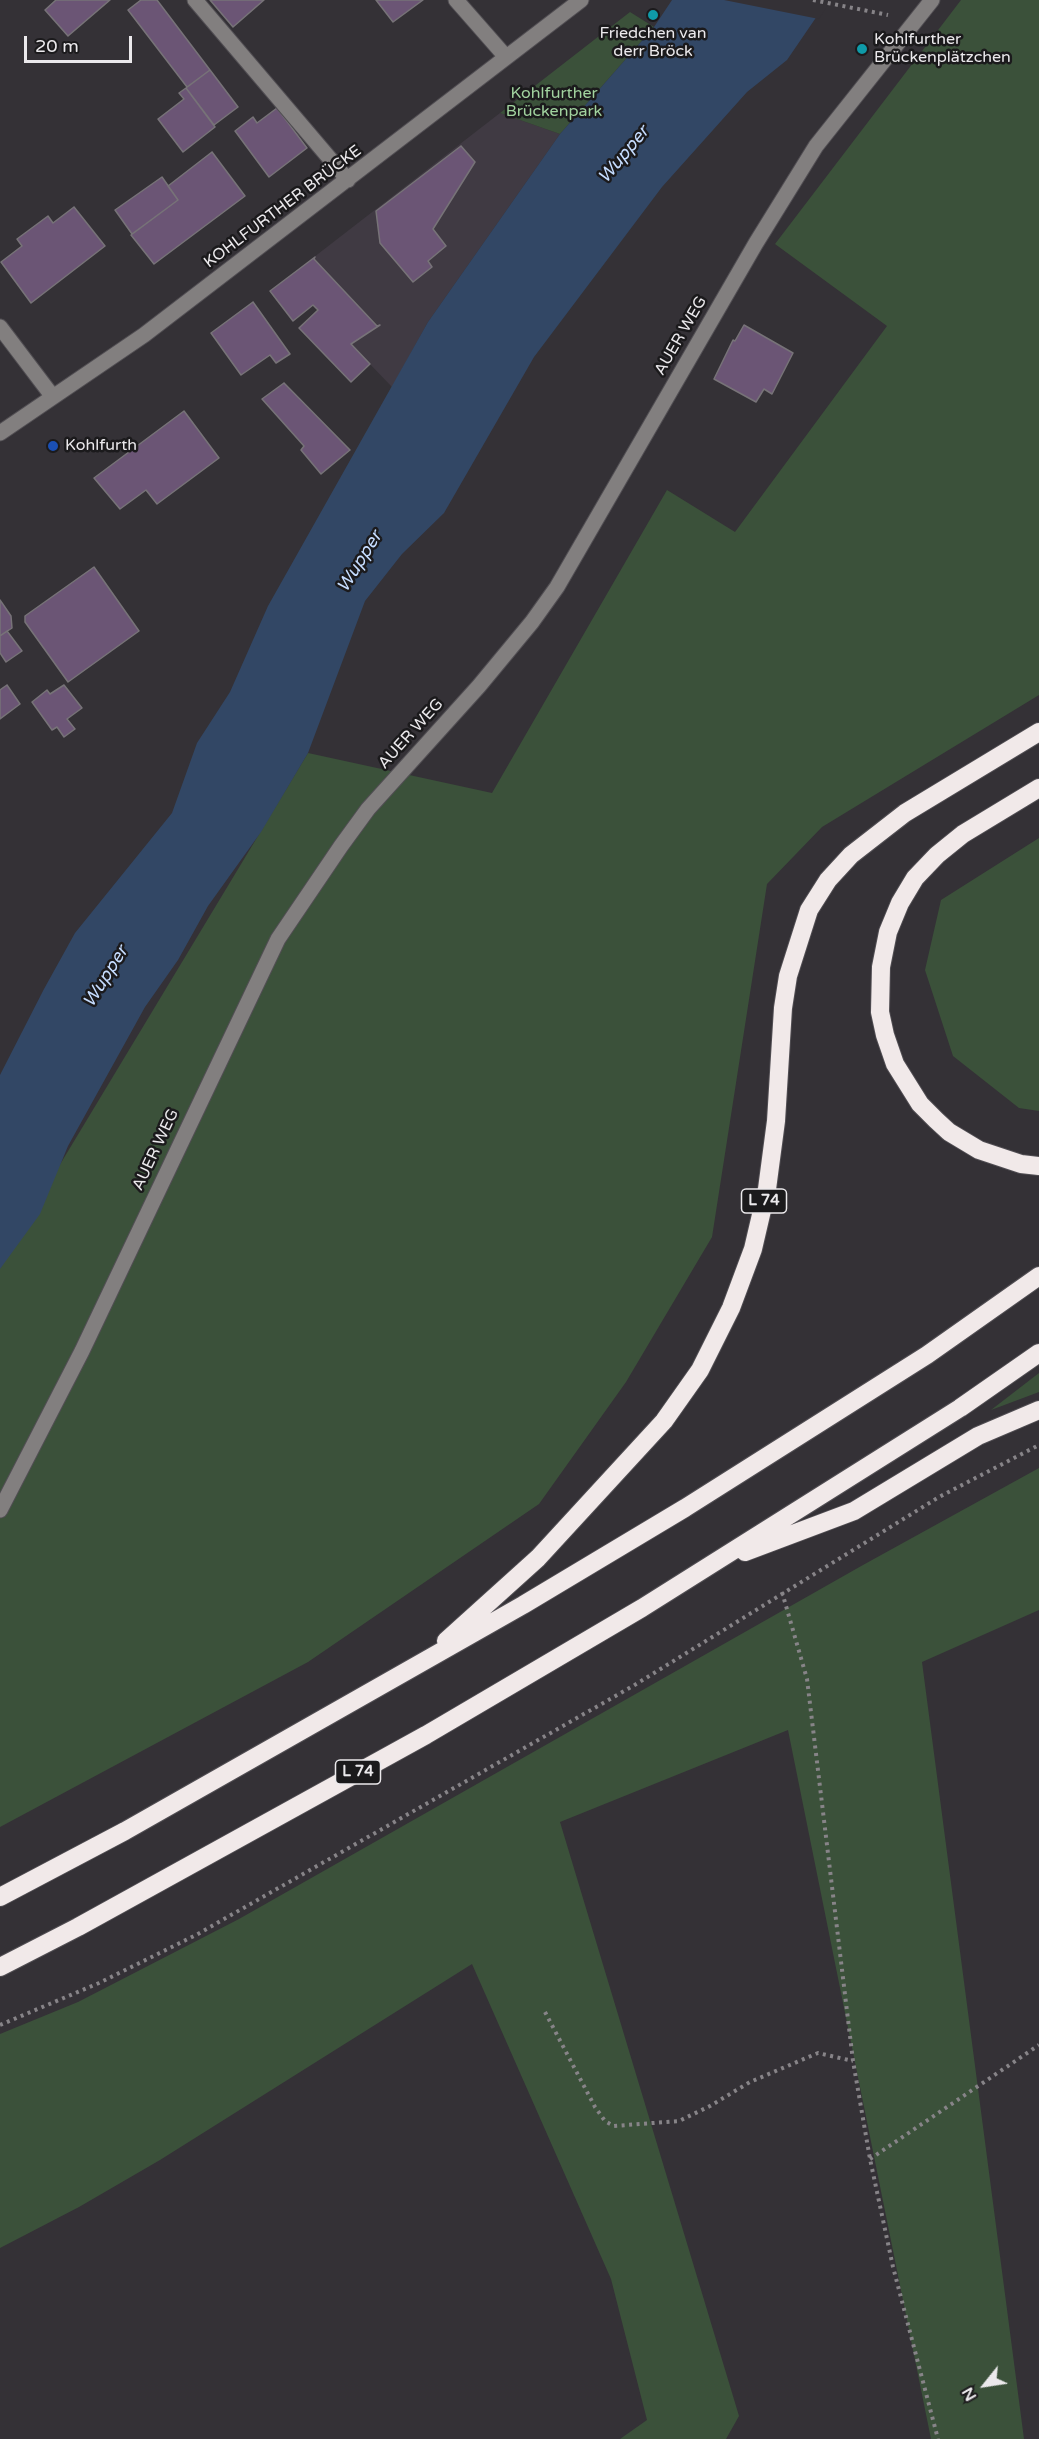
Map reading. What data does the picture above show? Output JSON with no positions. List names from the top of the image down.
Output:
{
  "streets": {
    "highway": ["L 74"],
    "street": ["KOHLFURTHER BRÜCKE", "AUER WEG"]
  },
  "water": ["Wupper"],
  "parks": ["Kohlfurther Brückenpark"],
  "places": ["Friedchen van derr Bröck", "Kohlfurther Brückenplätzchen", "Kohlfurth"],
  "scale_bar": "20 m",
  "north": "bottom left"
}
